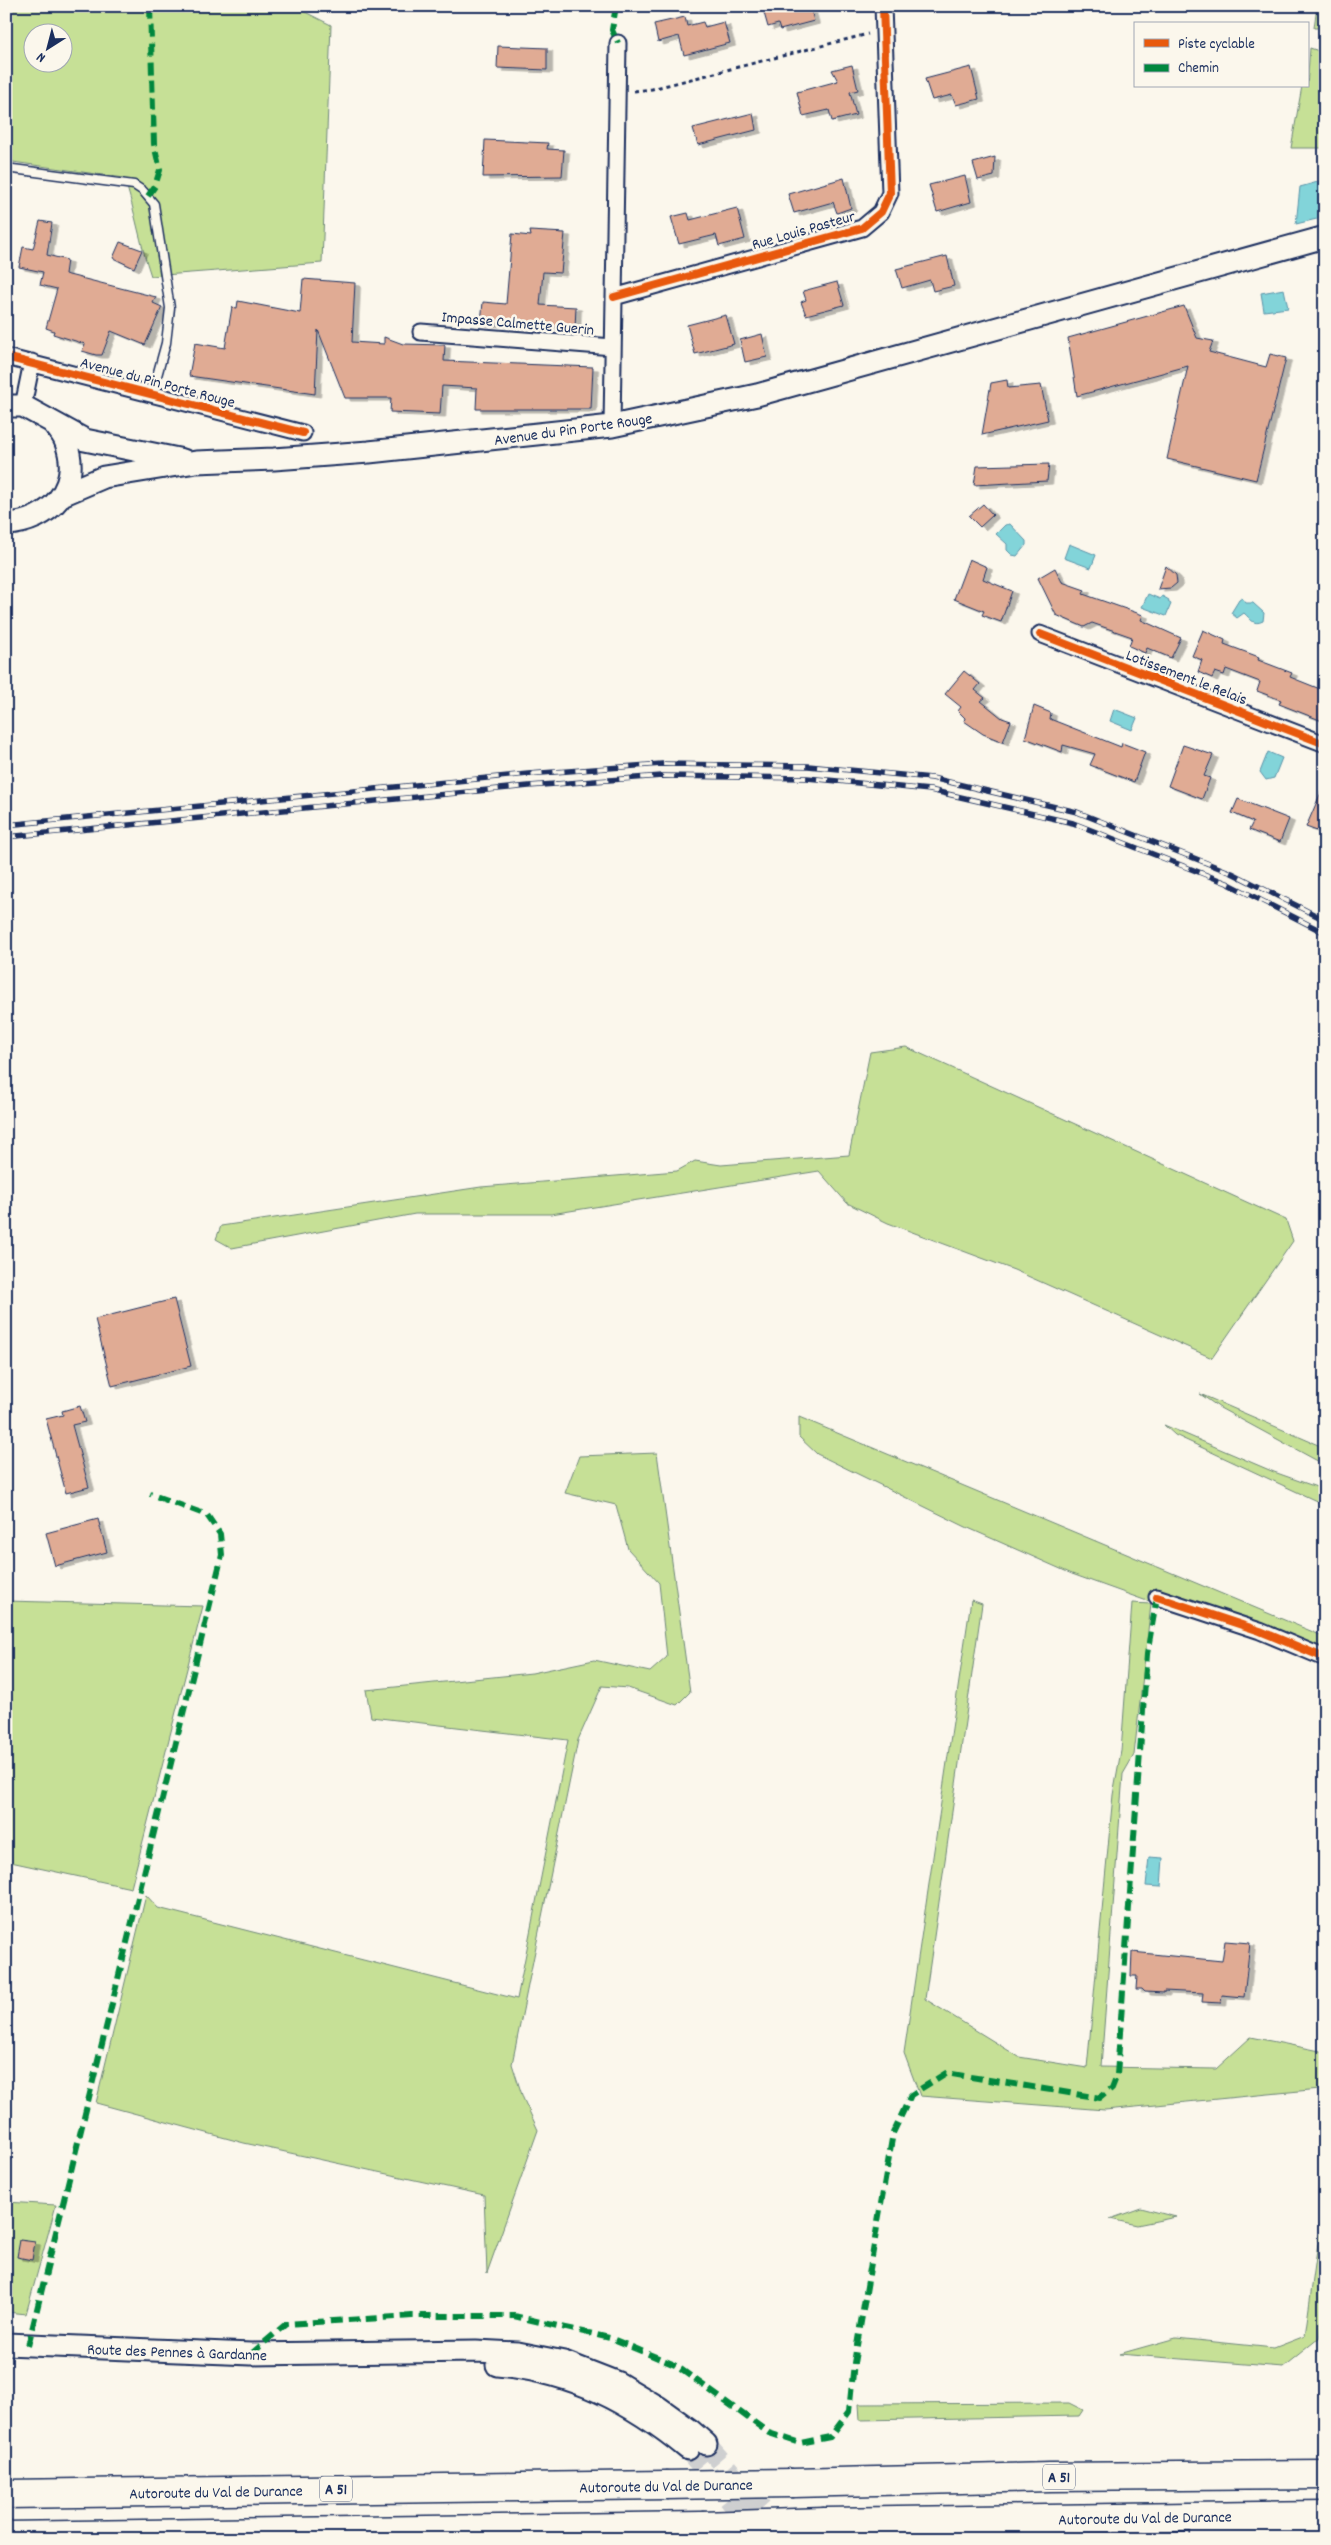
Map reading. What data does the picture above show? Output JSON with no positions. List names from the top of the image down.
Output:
{
  "streets": {
    "highway": ["A 51", "Autoroute du Val de Durance"],
    "main road": ["Avenue du Pin Porte Rouge", "Route des Pennes à Gardanne"],
    "street": ["Rue Louis Pasteur", "Impasse Calmette Guerin", "Lotissement le Relais"]
  },
  "legend": ["Piste cyclable", "Chemin"],
  "north": "bottom left"
}
